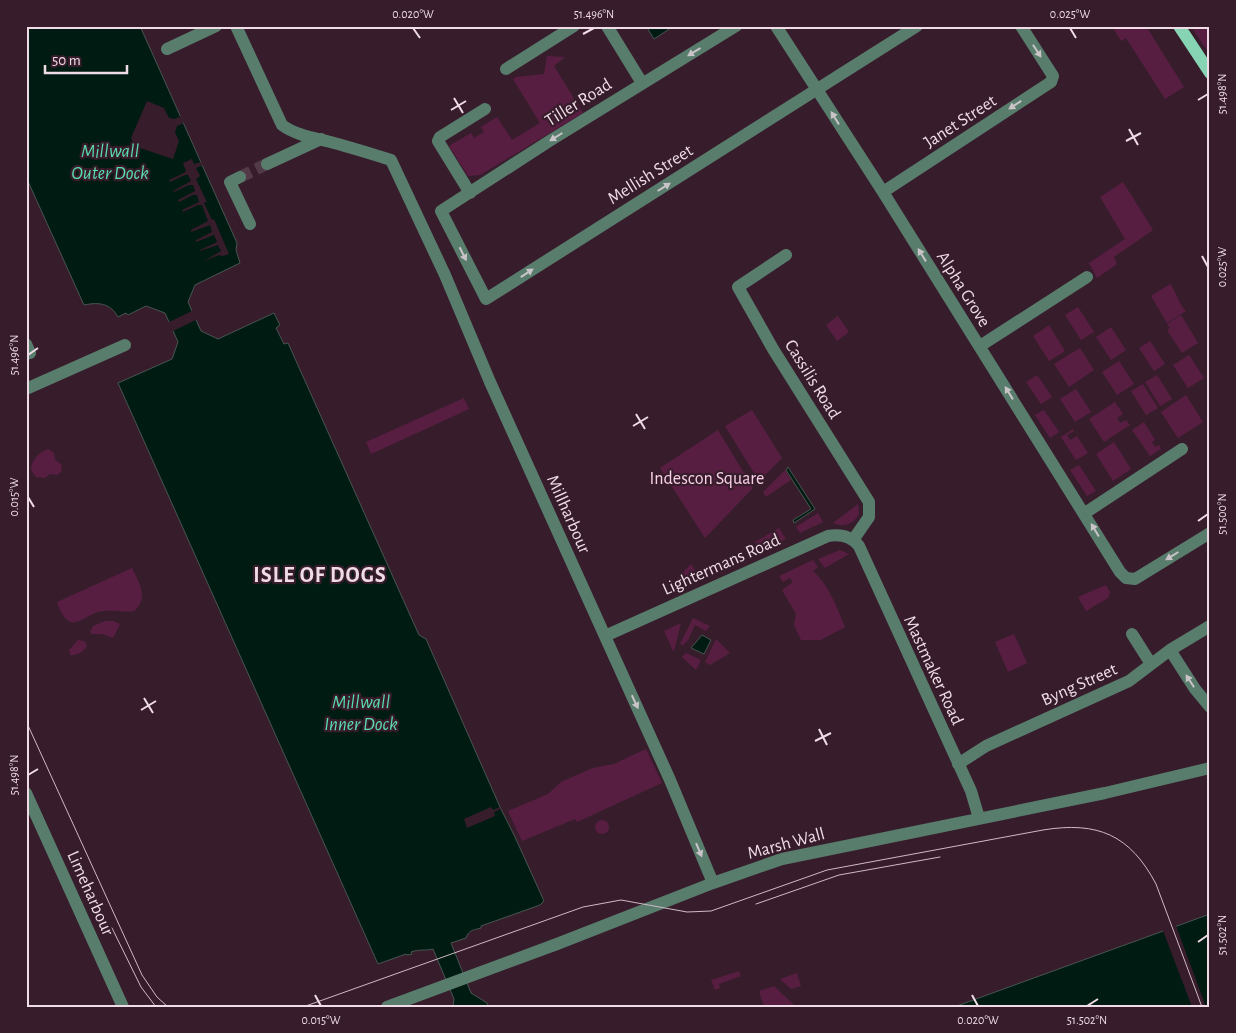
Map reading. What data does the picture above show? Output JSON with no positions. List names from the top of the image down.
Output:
{
  "streets": {
    "street": [
      "Tiller Road",
      "Janet Street",
      "Mellish Street",
      "Alpha Grove",
      "Cassilis Road",
      "Millharbour",
      "Lightermans Road",
      "Mastmaker Road",
      "Byng Street",
      "Marsh Wall",
      "Limeharbour"
    ]
  },
  "crossings": [
    ["Tiller Road", "Mellish Street"],
    ["Janet Street", "Alpha Grove"],
    ["Mellish Street", "Alpha Grove"],
    ["Cassilis Road", "Lightermans Road"],
    ["Cassilis Road", "Mastmaker Road"],
    ["Millharbour", "Lightermans Road"],
    ["Millharbour", "Marsh Wall"],
    ["Lightermans Road", "Mastmaker Road"],
    ["Mastmaker Road", "Byng Street"],
    ["Mastmaker Road", "Marsh Wall"]
  ],
  "one_way": [
    "Tiller Road",
    "Janet Street",
    "Mellish Street",
    "Alpha Grove"
  ],
  "districts": ["ISLE OF DOGS"],
  "water": ["Millwall Outer Dock", "Millwall Inner Dock"],
  "parks": ["Indescon Square"],
  "scale_bar": "50 m",
  "coordinates": [
    "0.020°W",
    "51.496°N",
    "0.025°W",
    "51.498°N",
    "0.015°W",
    "51.500°N",
    "51.502°N"
  ]
}
